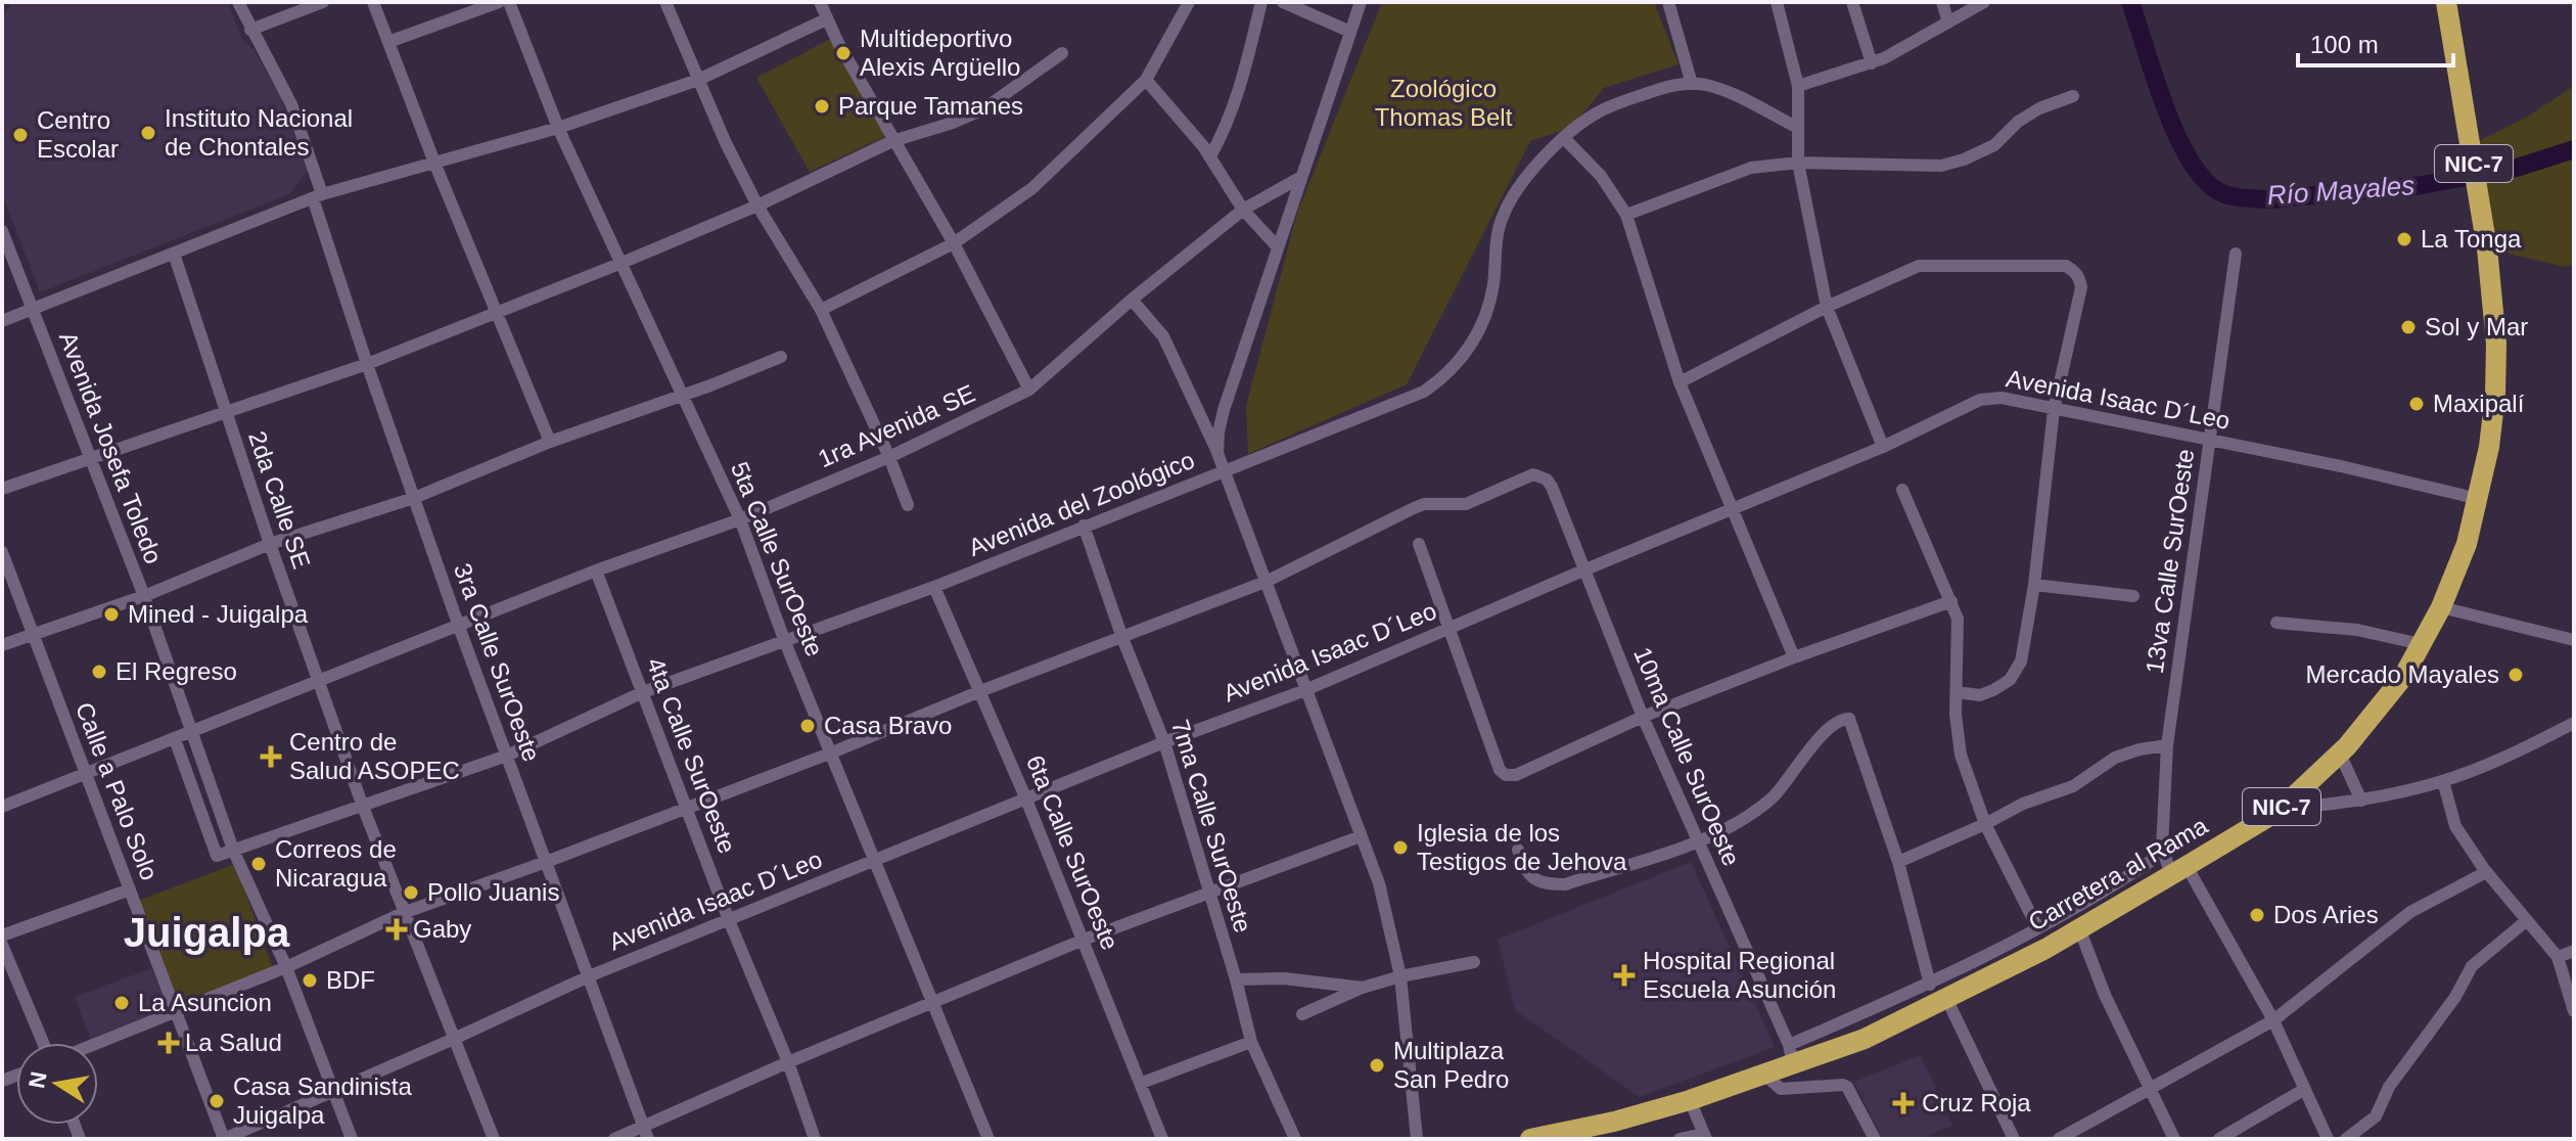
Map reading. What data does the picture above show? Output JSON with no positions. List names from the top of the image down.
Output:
{
  "streets": {
    "highway": ["NIC-7", "Carretera al Rama"],
    "street": [
      "Avenida Isaac D´Leo",
      "1ra Avenida SE",
      "Avenida Josefa Toledo",
      "2da Calle SE",
      "Avenida del Zoológico",
      "5ta Calle SurOeste",
      "13va Calle SurOeste",
      "3ra Calle SurOeste",
      "4ta Calle SurOeste",
      "10ma Calle SurOeste",
      "Calle a Palo Solo",
      "7ma Calle SurOeste",
      "6ta Calle SurOeste"
    ]
  },
  "crossings": [
    ["Avenida Isaac D´Leo", "Avenida Josefa Toledo"],
    ["Avenida Isaac D´Leo", "2da Calle SE"],
    ["Avenida Isaac D´Leo", "5ta Calle SurOeste"],
    ["Avenida Isaac D´Leo", "13va Calle SurOeste"],
    ["Avenida Isaac D´Leo", "3ra Calle SurOeste"],
    ["Avenida Isaac D´Leo", "4ta Calle SurOeste"],
    ["Avenida Isaac D´Leo", "10ma Calle SurOeste"],
    ["Avenida Isaac D´Leo", "Calle a Palo Solo"],
    ["Avenida Isaac D´Leo", "7ma Calle SurOeste"],
    ["Avenida Isaac D´Leo", "6ta Calle SurOeste"],
    ["Avenida Isaac D´Leo", "Carretera al Rama"],
    ["1ra Avenida SE", "Avenida Josefa Toledo"],
    ["1ra Avenida SE", "2da Calle SE"],
    ["1ra Avenida SE", "5ta Calle SurOeste"],
    ["1ra Avenida SE", "3ra Calle SurOeste"],
    ["1ra Avenida SE", "4ta Calle SurOeste"],
    ["1ra Avenida SE", "Calle a Palo Solo"],
    ["Avenida Josefa Toledo", "Avenida del Zoológico"],
    ["2da Calle SE", "Avenida del Zoológico"],
    ["Avenida del Zoológico", "5ta Calle SurOeste"],
    ["Avenida del Zoológico", "3ra Calle SurOeste"],
    ["Avenida del Zoológico", "4ta Calle SurOeste"],
    ["Avenida del Zoológico", "7ma Calle SurOeste"],
    ["Avenida del Zoológico", "6ta Calle SurOeste"],
    ["13va Calle SurOeste", "Carretera al Rama"],
    ["10ma Calle SurOeste", "Carretera al Rama"]
  ],
  "districts": ["Juigalpa"],
  "water": ["Río Mayales"],
  "parks": ["Zoológico Thomas Belt"],
  "places": {
    "other": [
      "Multideportivo Alexis Argüello",
      "Parque Tamanes",
      "Instituto Nacional de Chontales",
      "Centro Escolar",
      "La Tonga",
      "Sol y Mar",
      "Maxipalí",
      "Mined - Juigalpa",
      "El Regreso",
      "Mercado Mayales",
      "Casa Bravo",
      "Iglesia de los Testigos de Jehova",
      "Correos de Nicaragua",
      "Pollo Juanis",
      "Dos Aries",
      "BDF",
      "La Asuncion",
      "Multiplaza San Pedro",
      "Casa Sandinista Juigalpa"
    ],
    "health": [
      "Centro de Salud ASOPEC",
      "Gaby",
      "Hospital Regional Escuela Asunción",
      "La Salud",
      "Cruz Roja"
    ]
  },
  "scale_bar": "100 m",
  "north": "left"
}
